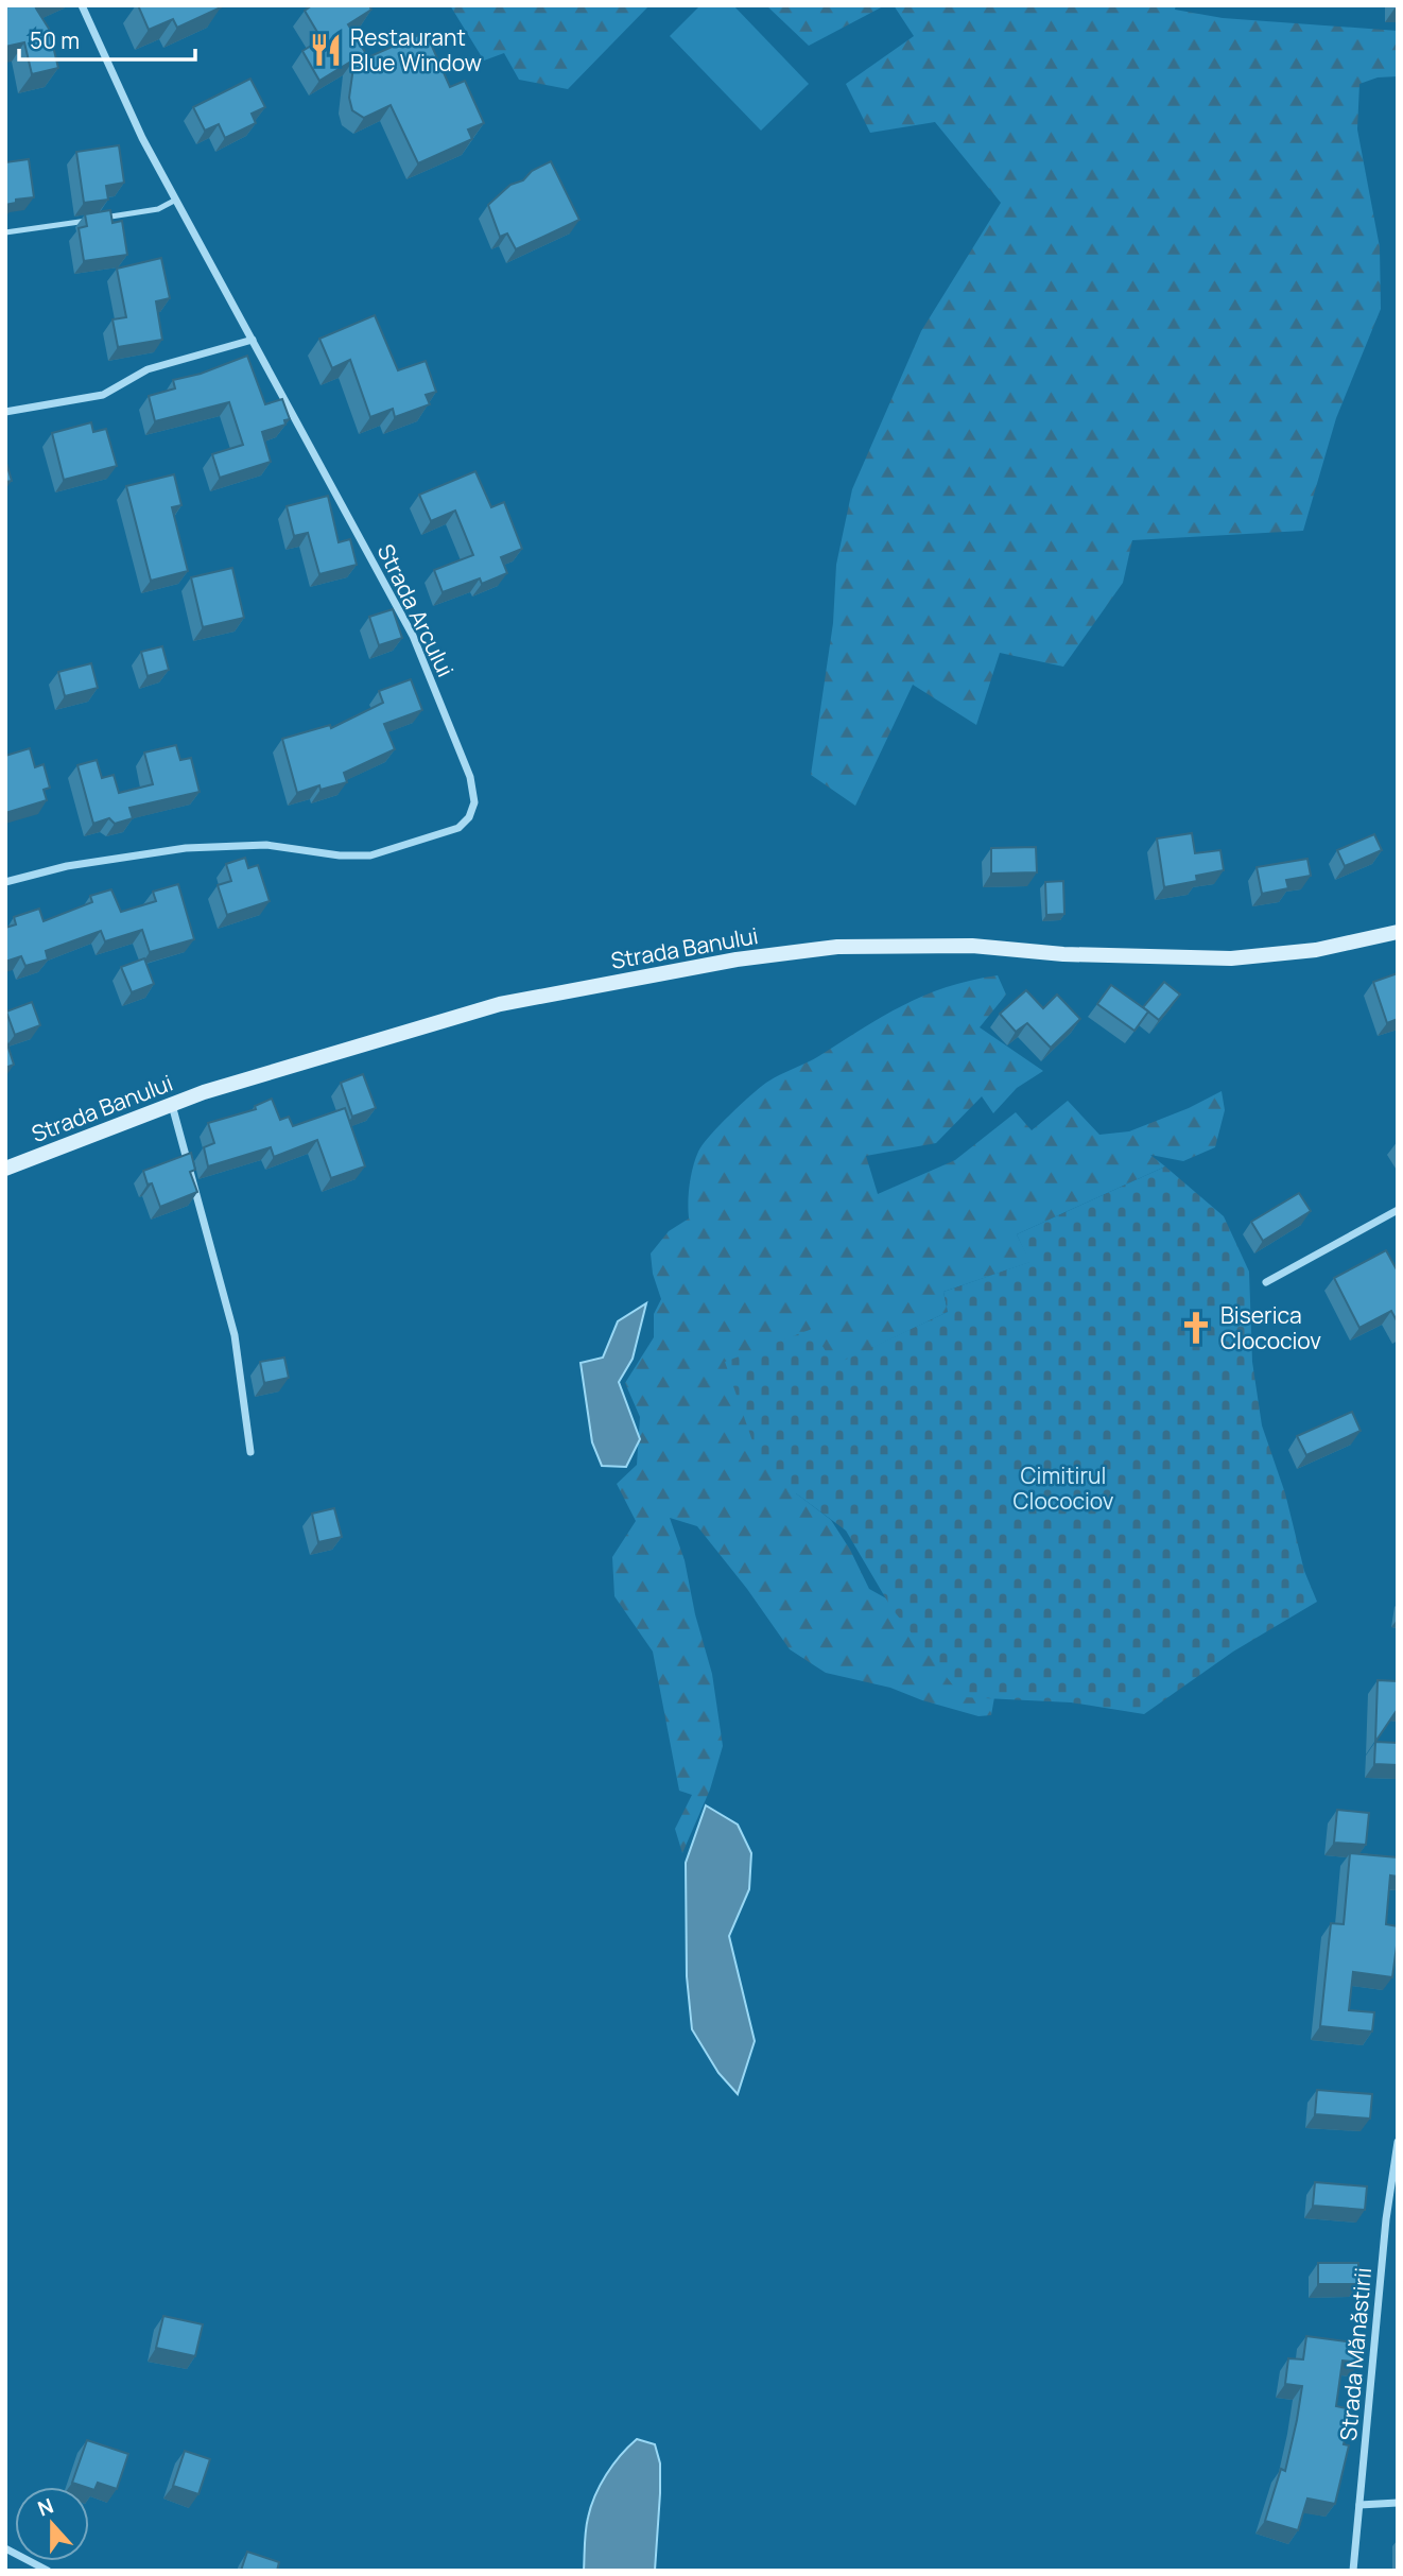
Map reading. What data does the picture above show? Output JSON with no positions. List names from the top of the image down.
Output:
{
  "streets": {
    "street": ["Strada Arcului", "Strada Banului", "Strada Mănăstirii"]
  },
  "parks": ["Cimitirul Clocociov"],
  "places": {
    "restaurant": ["Restaurant Blue Window"],
    "church": ["Biserica Clocociov"]
  },
  "scale_bar": "50 m",
  "north": "top"
}
